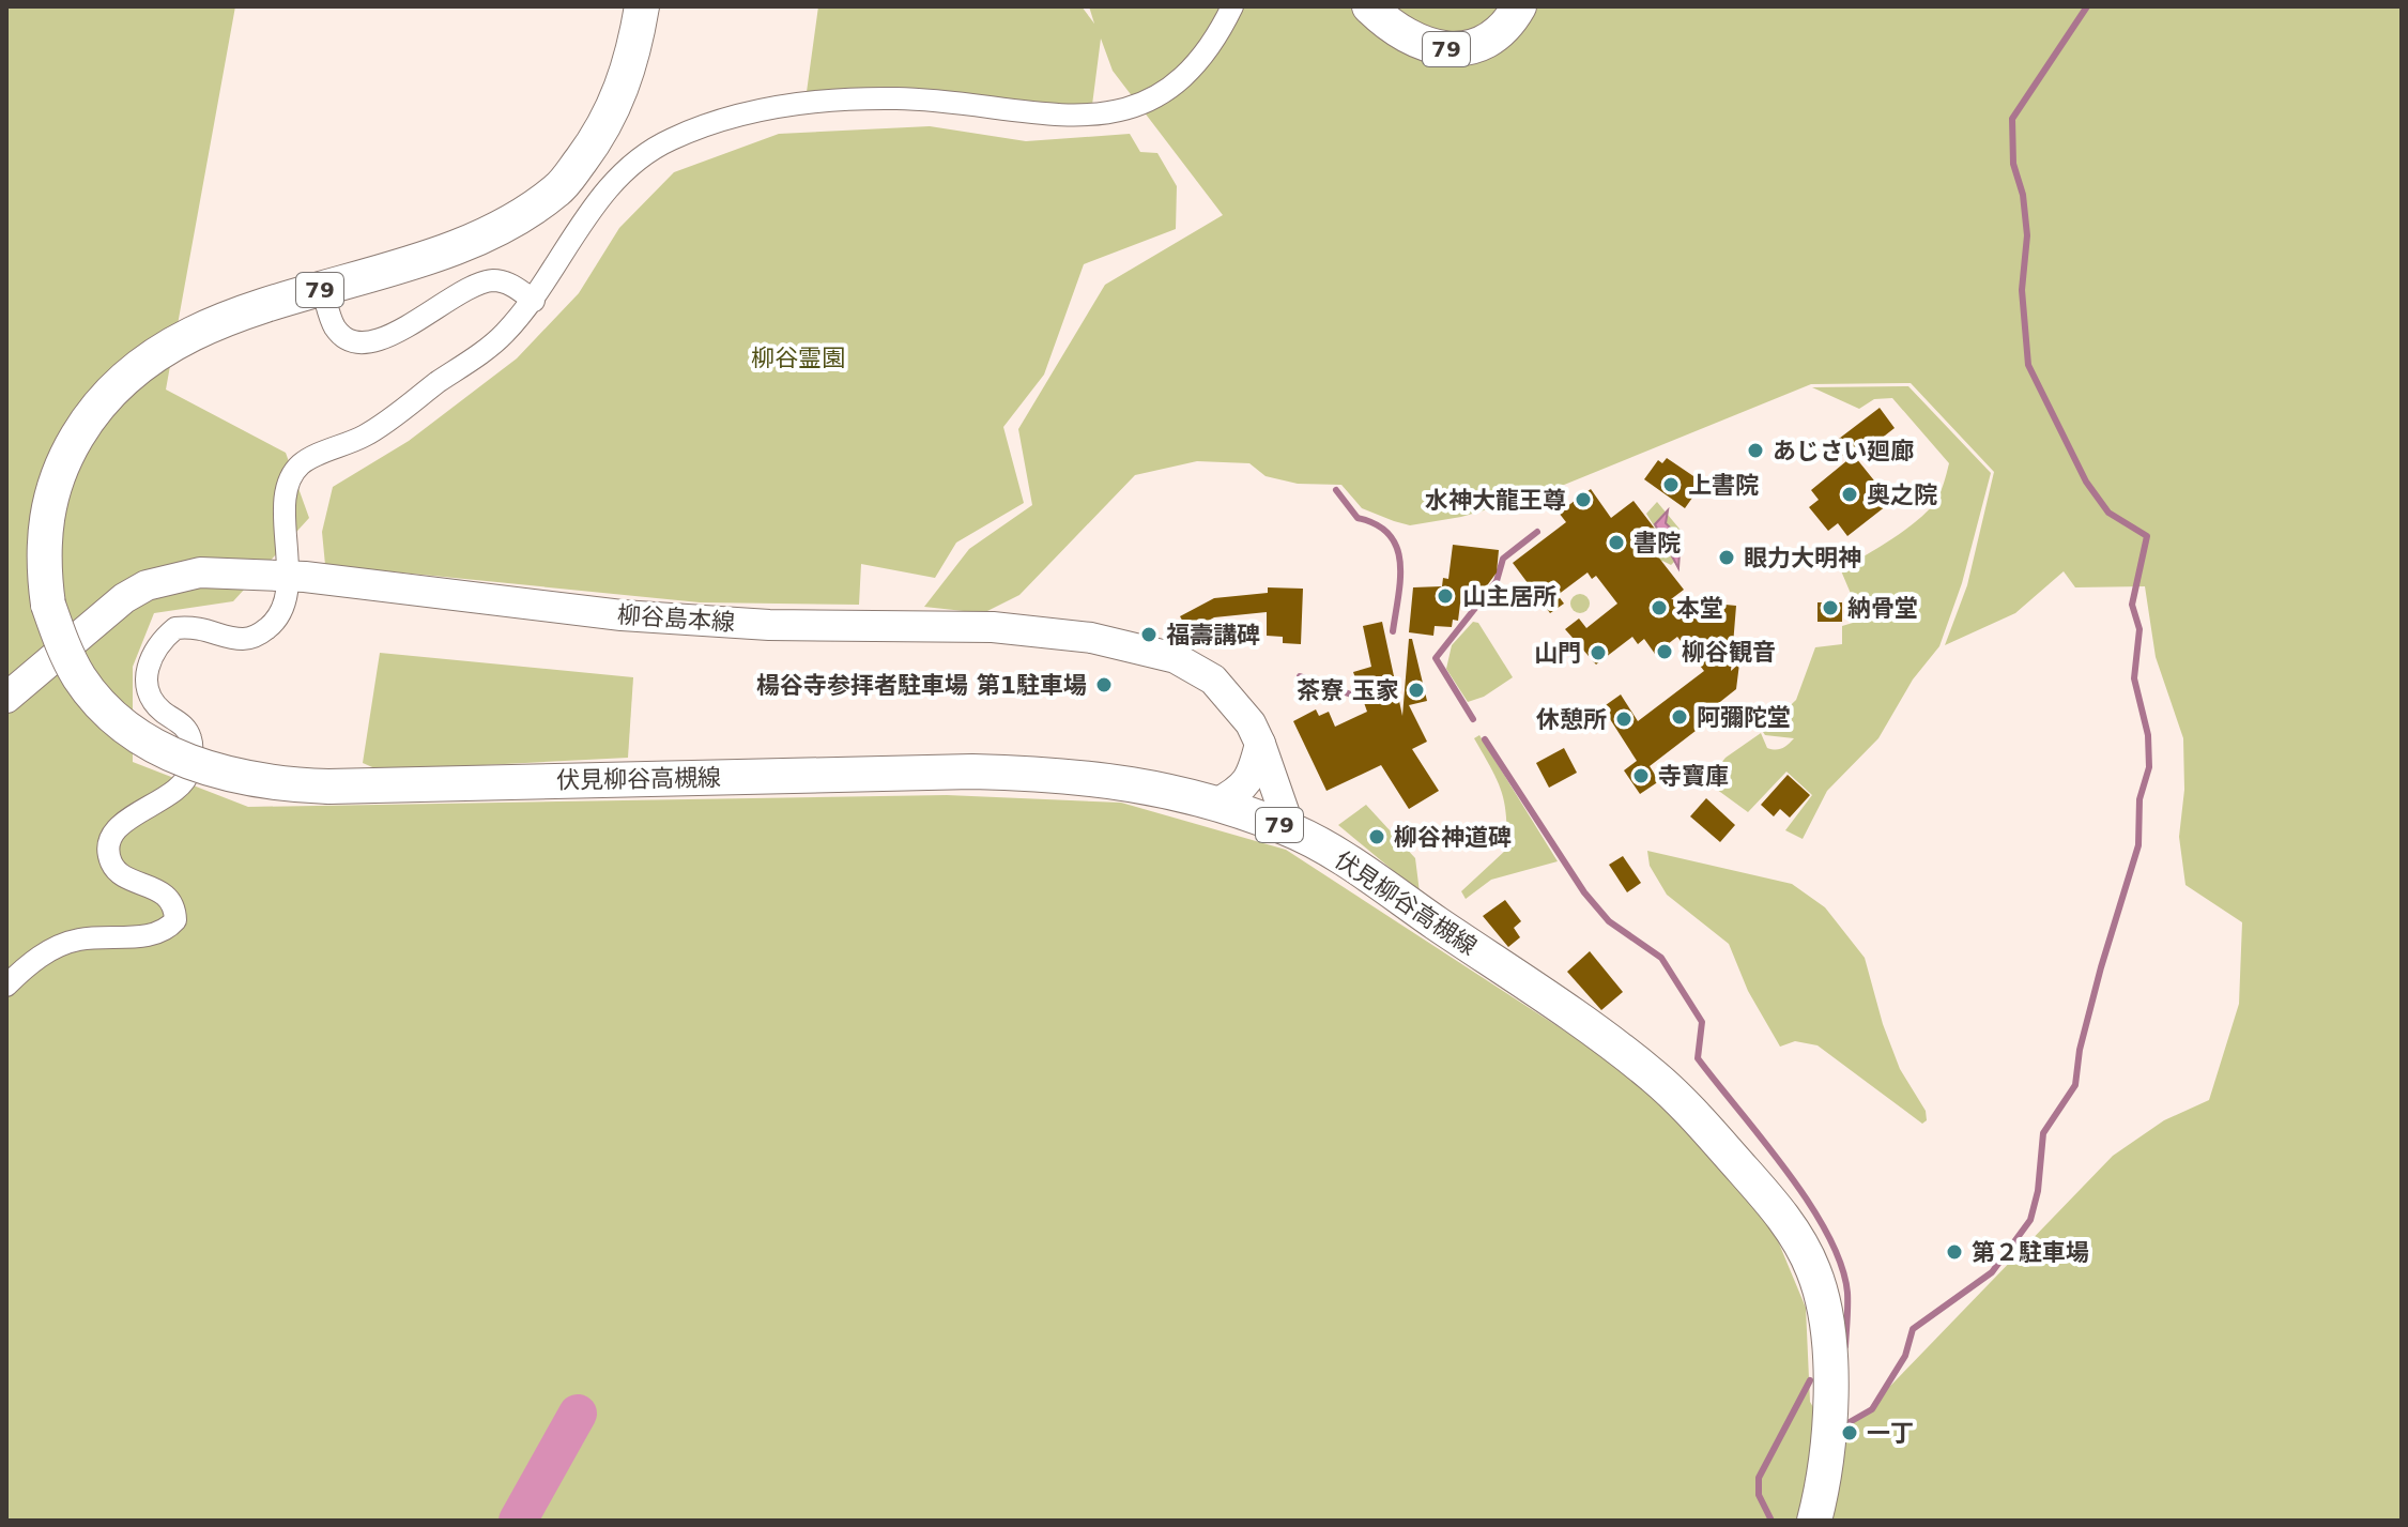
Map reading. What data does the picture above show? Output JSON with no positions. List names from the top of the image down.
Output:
{
  "streets": {
    "main road": ["79", "柳谷島本線", "伏見柳谷高槻線"]
  },
  "crossings": [
    ["柳谷島本線", "伏見柳谷高槻線"]
  ],
  "parks": ["柳谷霊園"],
  "places": [
    "あじさい廻廊",
    "上書院",
    "奥之院",
    "水神大龍王尊",
    "書院",
    "眼力大明神",
    "山主居所",
    "本堂",
    "納骨堂",
    "福壽講碑",
    "柳谷観音",
    "山門",
    "楊谷寺参拝者駐車場 第1駐車場",
    "茶寮 玉家",
    "阿彌陀堂",
    "休憩所",
    "寺寶庫",
    "柳谷神道碑",
    "第２駐車場",
    "一丁"
  ]
}
